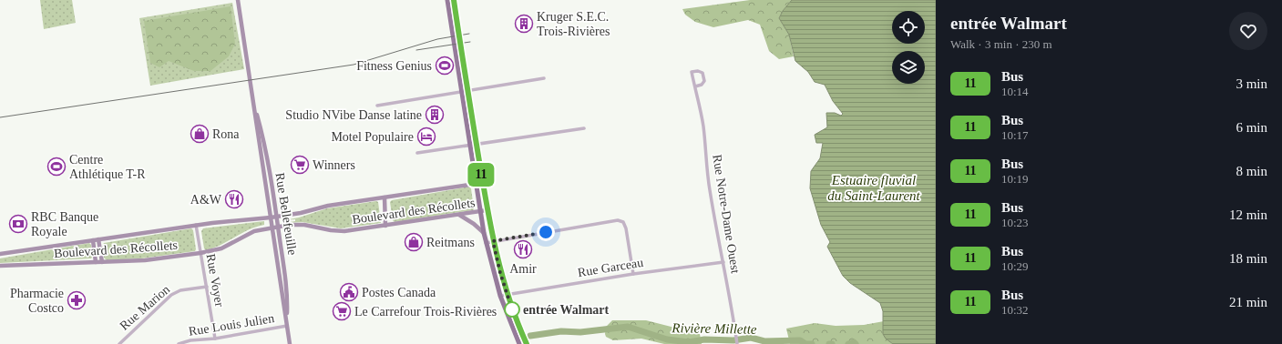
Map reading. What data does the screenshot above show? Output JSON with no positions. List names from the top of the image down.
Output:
{
  "streets": {
    "main road": ["Boulevard des Récollets", "Rue Bellefeuille"],
    "street": [
      "Rue Notre-Dame Ouest",
      "Rue Garceau",
      "Rue Voyer",
      "Rue Marion",
      "Rue Louis Julien"
    ]
  },
  "crossings": [
    ["Boulevard des Récollets", "Rue Bellefeuille"],
    ["Boulevard des Récollets", "Rue Voyer"],
    ["Rue Bellefeuille", "Rue Louis Julien"],
    ["Rue Notre-Dame Ouest", "Rue Garceau"],
    ["Rue Voyer", "Rue Marion"],
    ["Rue Voyer", "Rue Louis Julien"]
  ],
  "water": ["Estuaire fluvial du Saint-Laurent", "Rivière Millette"],
  "places": {
    "building": ["Kruger S.E.C. Trois-Rivières", "Studio NVibe Danse latine"],
    "sports": ["Fitness Genius", "Centre Athlétique T-R"],
    "shop": ["Rona", "Reitmans"],
    "hotel": ["Motel Populaire"],
    "supermarket": ["Winners", "Le Carrefour Trois-Rivières"],
    "restaurant": ["A&W", "Amir"],
    "bank": ["RBC Banque Royale"],
    "public building": ["Postes Canada"],
    "pharmacy": ["Pharmacie Costco"],
    "other": ["entrée Walmart"]
  },
  "lines": ["bus line 11"],
  "page": {
    "on_map": "11",
    "heading": ["entrée Walmart", "Walk · 3 min · 230 m"],
    "list": [
      {
        "mark": "11",
        "name": "Bus",
        "note": "10:14",
        "value": "3 min"
      },
      {
        "mark": "11",
        "name": "Bus",
        "note": "10:17",
        "value": "6 min"
      },
      {
        "mark": "11",
        "name": "Bus",
        "note": "10:19",
        "value": "8 min"
      },
      {
        "mark": "11",
        "name": "Bus",
        "note": "10:23",
        "value": "12 min"
      },
      {
        "mark": "11",
        "name": "Bus",
        "note": "10:29",
        "value": "18 min"
      },
      {
        "mark": "11",
        "name": "Bus",
        "note": "10:32",
        "value": "21 min"
      }
    ]
  }
}
